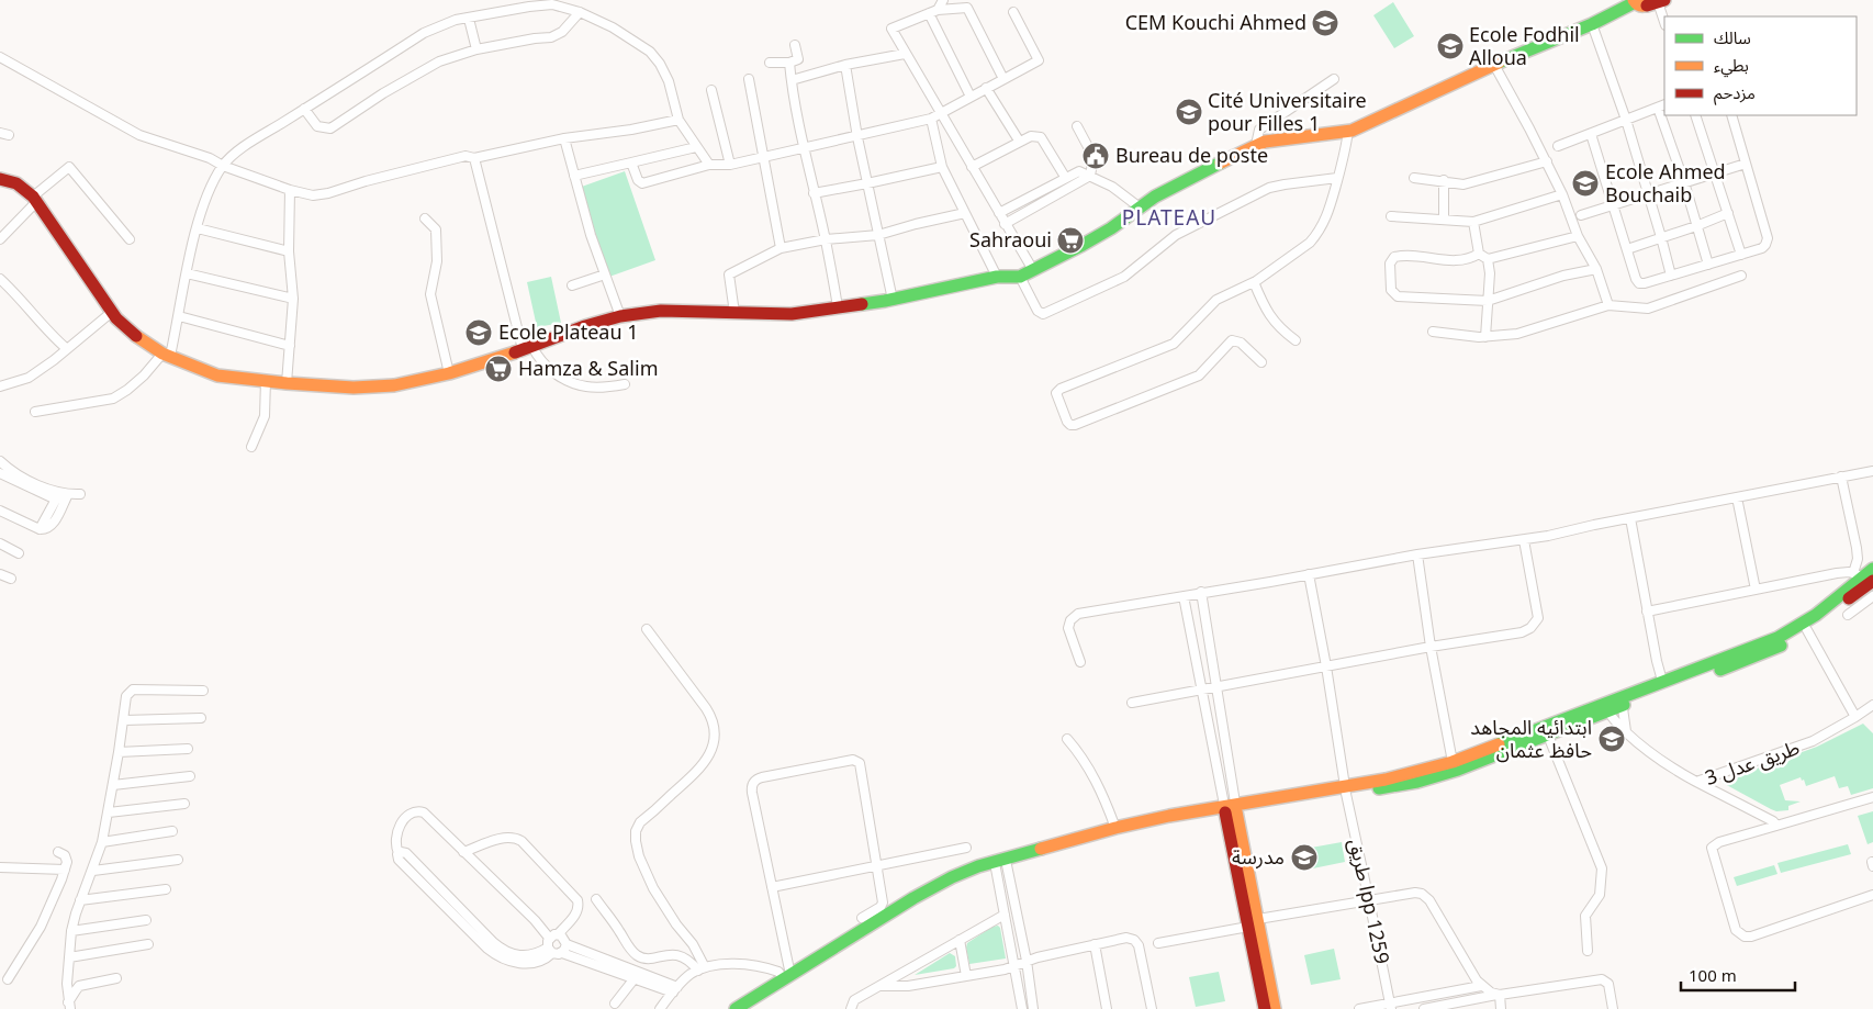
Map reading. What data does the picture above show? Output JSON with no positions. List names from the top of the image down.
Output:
{
  "streets": {
    "street": ["طريق عدل 3", "طريق lpp 1259"]
  },
  "districts": ["PLATEAU"],
  "places": {
    "school or university": [
      "CEM Kouchi Ahmed",
      "Ecole Fodhil Alloua",
      "Cité Universitaire pour Filles 1",
      "Ecole Ahmed Bouchaib",
      "Ecole Plateau 1",
      "ابتدائيه المجاهد حافظ عثمان",
      "مدرسة"
    ],
    "public building": ["Bureau de poste"],
    "supermarket": ["Sahraoui", "Hamza & Salim"]
  },
  "legend": ["سالك", "بطيء", "مزدحم"],
  "scale_bar": "100 m"
}
